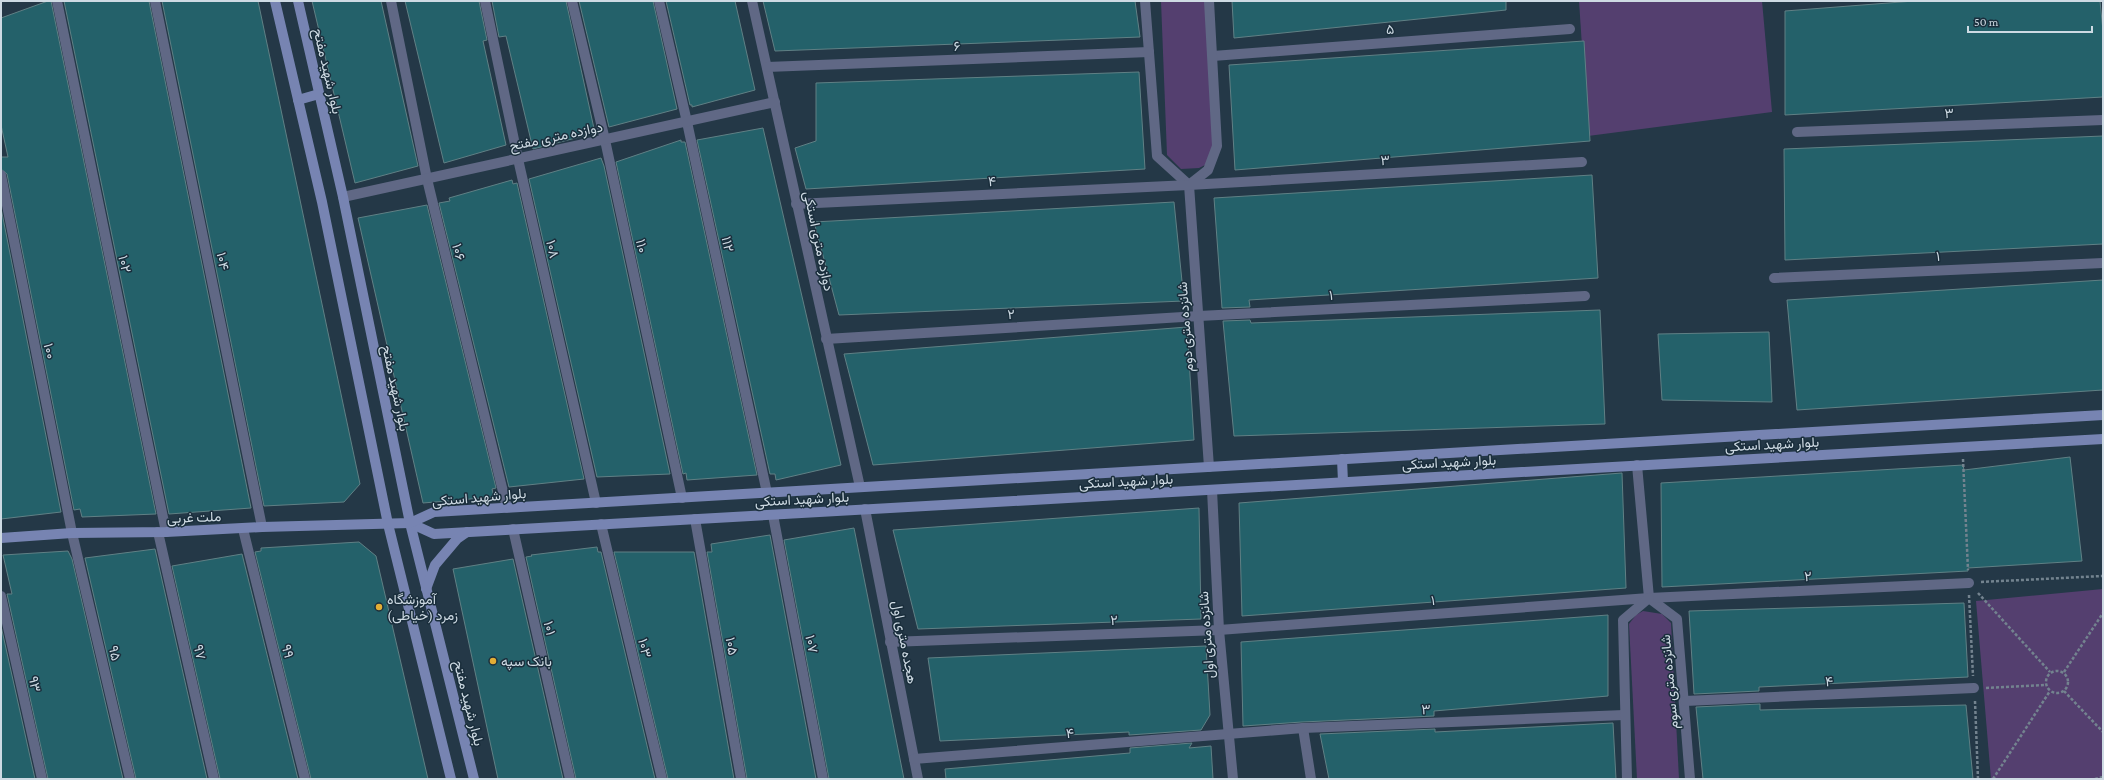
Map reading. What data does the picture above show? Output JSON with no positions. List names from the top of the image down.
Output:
{
  "streets": {
    "main road": ["بلوار شهید مفتح", "بلوار شهید استکی", "ملت غربی"],
    "street": [
      "۵",
      "۶",
      "۳",
      "دوازده متری مفتح",
      "۴",
      "دوازده متری استکی",
      "۱۱۲",
      "۱۱۰",
      "۱۰۸",
      "۱۰۶",
      "۱",
      "۱۰۴",
      "۱۰۲",
      "۲",
      "شانزده متری دوم",
      "۱۰۰",
      "۱۰۱",
      "شانزده متری اول",
      "هجده متری اول",
      "۱۰۷",
      "۱۰۵",
      "۱۰۳",
      "۹۹",
      "۹۷",
      "۹۵",
      "شانزده متری سوم",
      "۹۳"
    ]
  },
  "crossings": [
    ["۶", "دوازده متری استکی"],
    ["بلوار شهید مفتح", "دوازده متری مفتح"],
    ["بلوار شهید مفتح", "بلوار شهید استکی"],
    ["بلوار شهید مفتح", "ملت غربی"],
    ["۳", "۴"],
    ["۳", "شانزده متری دوم"],
    ["۳", "شانزده متری اول"],
    ["دوازده متری مفتح", "دوازده متری استکی"],
    ["دوازده متری مفتح", "۱۱۲"],
    ["دوازده متری مفتح", "۱۱۰"],
    ["دوازده متری مفتح", "۱۰۸"],
    ["دوازده متری مفتح", "۱۰۶"],
    ["۴", "دوازده متری استکی"],
    ["۴", "شانزده متری دوم"],
    ["۴", "شانزده متری اول"],
    ["۴", "هجده متری اول"],
    ["۴", "شانزده متری سوم"],
    ["دوازده متری استکی", "۲"],
    ["دوازده متری استکی", "بلوار شهید استکی"],
    ["۱۱۲", "بلوار شهید استکی"],
    ["۱۱۰", "بلوار شهید استکی"],
    ["۱۰۸", "بلوار شهید استکی"],
    ["۱۰۶", "بلوار شهید استکی"],
    ["۱", "۲"],
    ["۱", "شانزده متری دوم"],
    ["۱", "شانزده متری اول"],
    ["۱", "شانزده متری سوم"],
    ["۱۰۴", "ملت غربی"],
    ["۱۰۲", "ملت غربی"],
    ["۱۰۲", "۹۷"],
    ["۲", "شانزده متری دوم"],
    ["۲", "شانزده متری اول"],
    ["۲", "هجده متری اول"],
    ["۲", "شانزده متری سوم"],
    ["شانزده متری دوم", "بلوار شهید استکی"],
    ["۱۰۰", "ملت غربی"],
    ["۱۰۰", "۹۵"],
    ["بلوار شهید استکی", "ملت غربی"],
    ["بلوار شهید استکی", "۱۰۱"],
    ["بلوار شهید استکی", "شانزده متری اول"],
    ["بلوار شهید استکی", "هجده متری اول"],
    ["بلوار شهید استکی", "۱۰۷"],
    ["بلوار شهید استکی", "۱۰۵"],
    ["بلوار شهید استکی", "۱۰۳"],
    ["ملت غربی", "۹۹"],
    ["ملت غربی", "۹۷"],
    ["ملت غربی", "۹۵"]
  ],
  "places": ["آموزشگاه زمرد (خیاطی)", "بانک سپه"],
  "scale_bar": "50 m"
}
